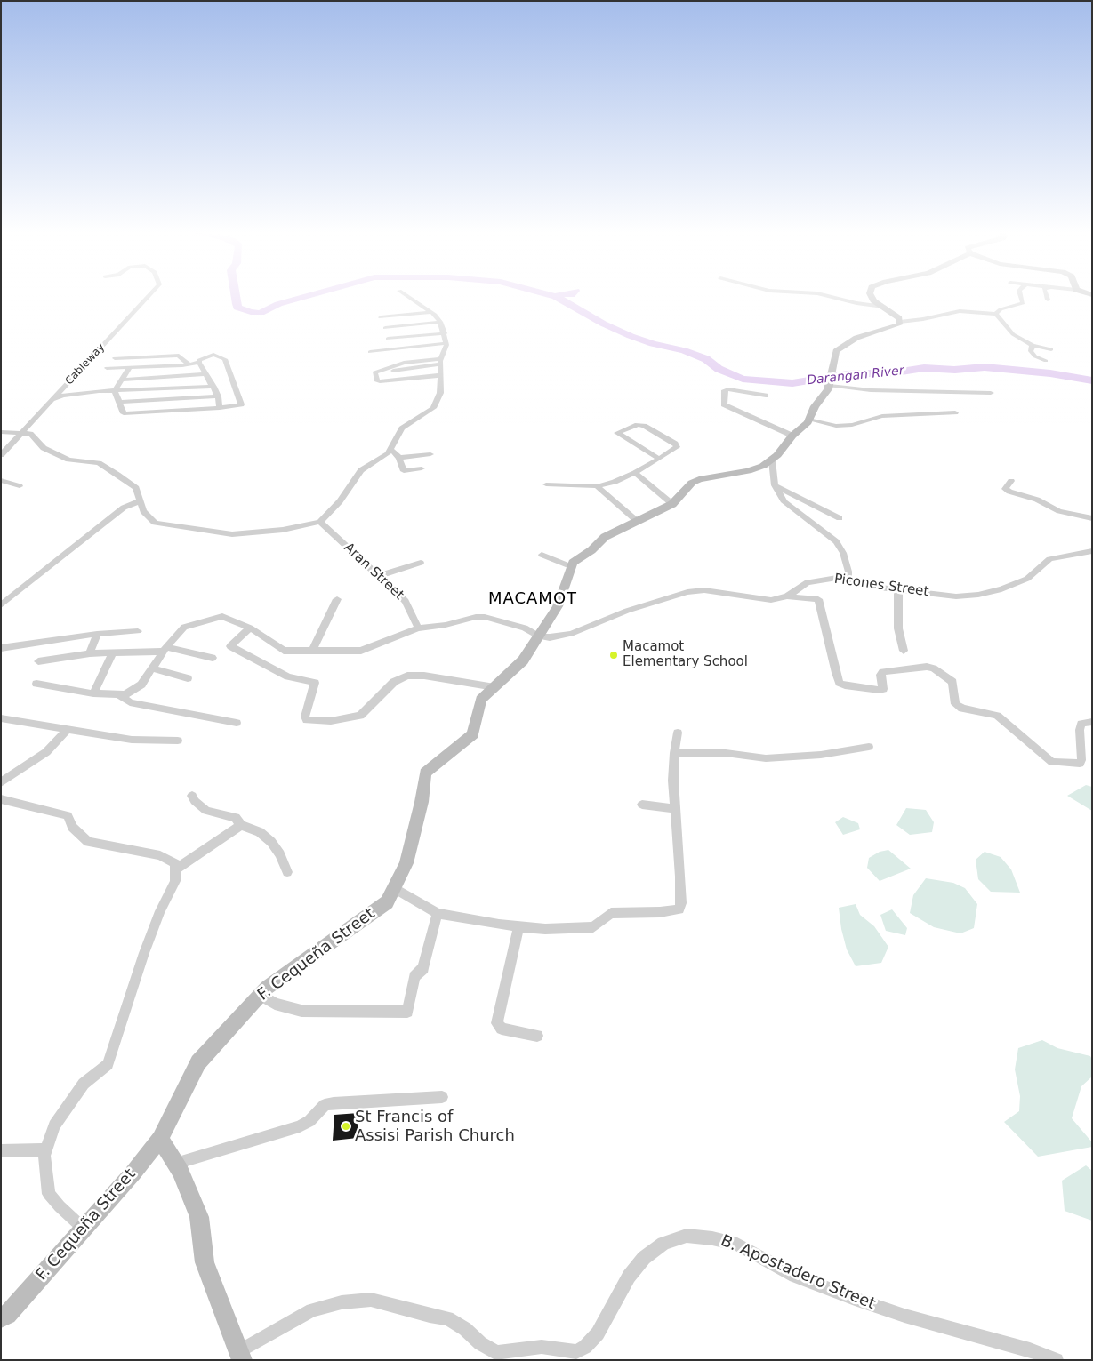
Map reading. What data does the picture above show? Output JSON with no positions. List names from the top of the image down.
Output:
{
  "streets": {
    "street": [
      "Cableway",
      "Aran Street",
      "Picones Street",
      "F. Cequeña Street",
      "B. Apostadero Street"
    ]
  },
  "crossings": [
    ["Picones Street", "F. Cequeña Street"]
  ],
  "districts": ["MACAMOT"],
  "water": ["Darangan River"],
  "places": ["Macamot Elementary School", "St Francis of Assisi Parish Church"]
}
